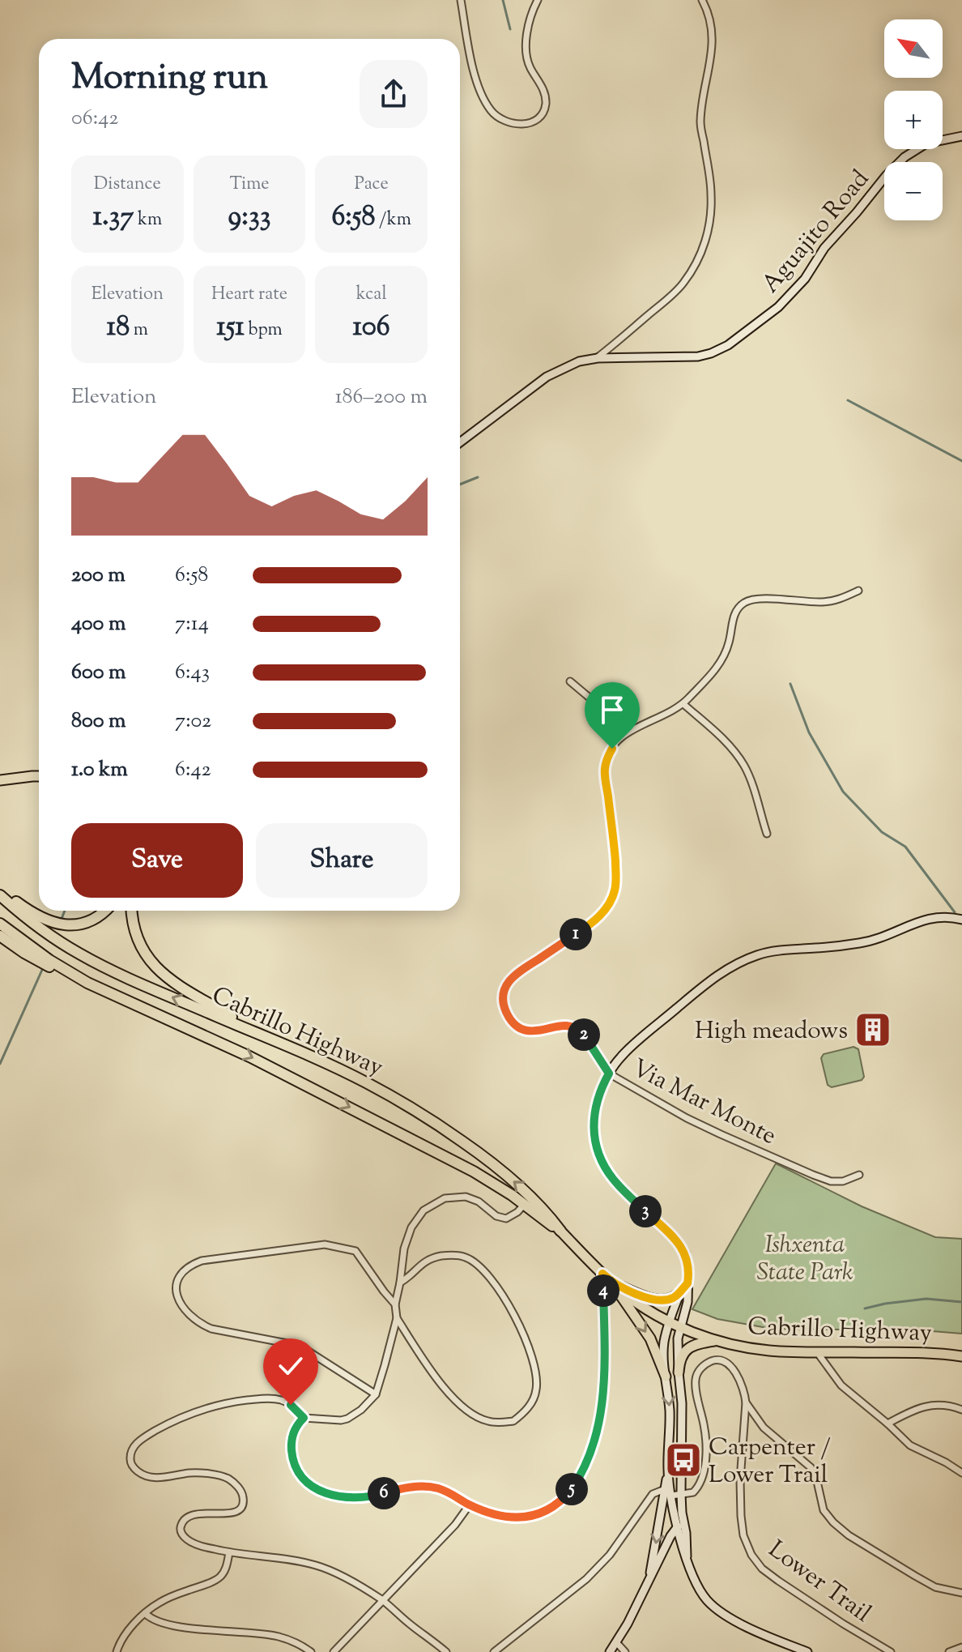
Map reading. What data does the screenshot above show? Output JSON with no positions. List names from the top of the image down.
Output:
{
  "streets": {
    "highway": ["Cabrillo Highway"],
    "street": ["Aguajito Road", "Via Mar Monte", "Lower Trail"]
  },
  "parks": ["Ishxenta State Park"],
  "places": {
    "building": ["High meadows"],
    "bus stop": ["Carpenter / Lower Trail"]
  },
  "north": "top left",
  "page": {
    "map_buttons": ["+", "−"],
    "heading": ["Morning run", "06:42"],
    "stats": [
      ["Distance", "1.37 km"],
      ["Time", "9:33"],
      ["Pace", "6:58 /km"],
      ["Elevation", "18 m"],
      ["Heart rate", "151 bpm"],
      ["kcal", "106"]
    ],
    "chart": ["Elevation", "186–200 m"],
    "list": [
      {
        "name": "200 m",
        "note": "6:58"
      },
      {
        "name": "400 m",
        "note": "7:14"
      },
      {
        "name": "600 m",
        "note": "6:43"
      },
      {
        "name": "800 m",
        "note": "7:02"
      },
      {
        "name": "1.0 km",
        "note": "6:42"
      }
    ],
    "buttons": ["Save", "Share"],
    "pins": [
      "1",
      "2",
      "3",
      "4",
      "5",
      "6"
    ]
  }
}
